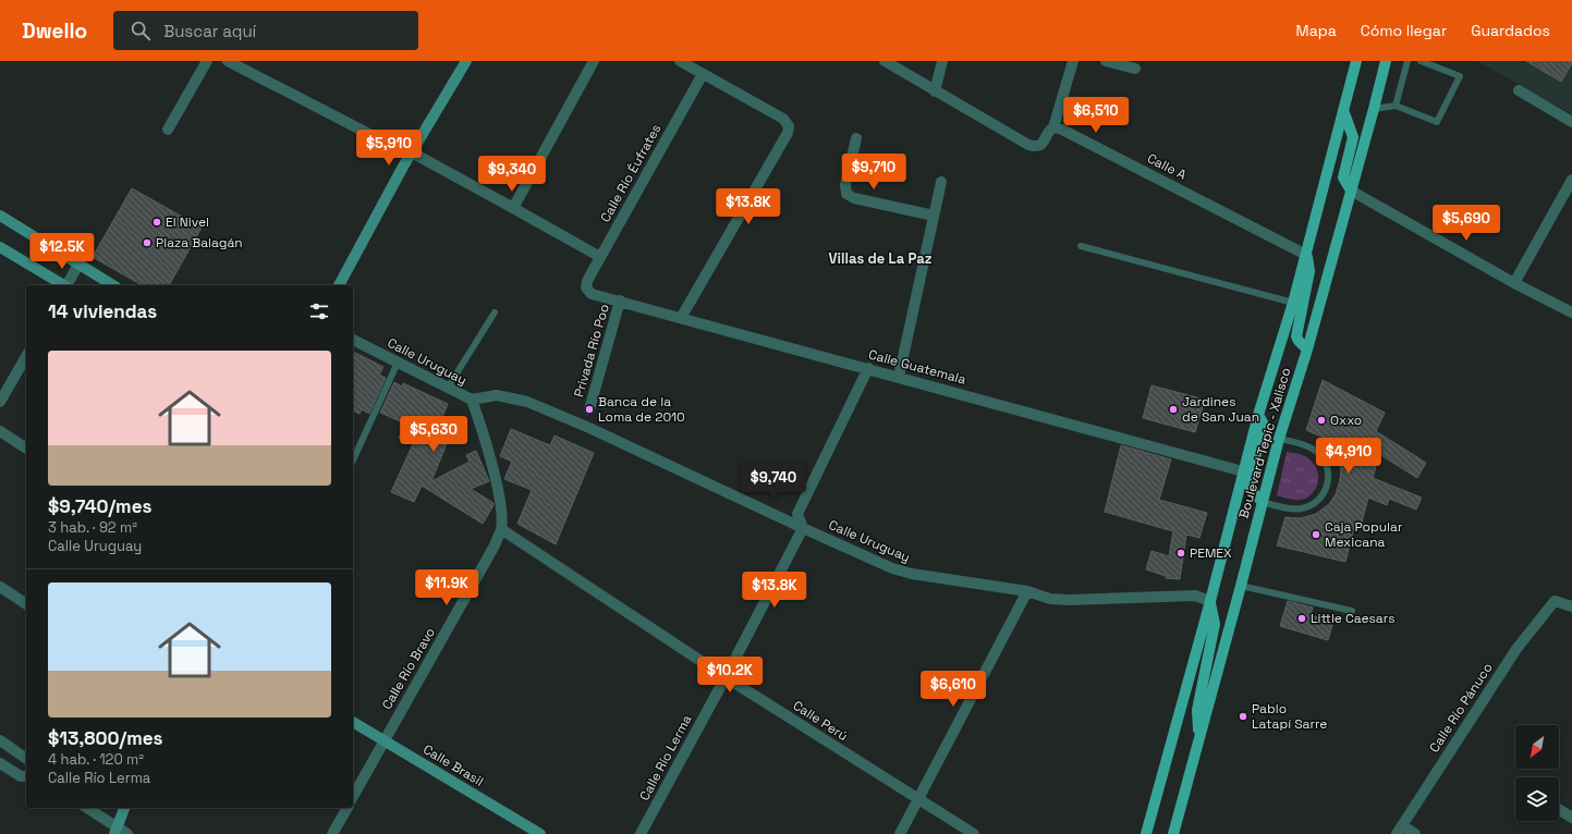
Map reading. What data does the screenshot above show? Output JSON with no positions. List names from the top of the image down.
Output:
{
  "streets": {
    "main road": ["Boulevard Tepic - Xalisco", "Calle Brasil"],
    "street": [
      "Calle A",
      "Calle Río Éufrates",
      "Privada Río Poo",
      "Calle Uruguay",
      "Calle Guatemala",
      "Calle Río Bravo",
      "Calle Río Pánuco",
      "Calle Perú",
      "Calle Río Lerma"
    ]
  },
  "crossings": [
    ["Calle A", "Boulevard Tepic - Xalisco"],
    ["Calle Río Éufrates", "Calle Guatemala"],
    ["Privada Río Poo", "Calle Guatemala"],
    ["Calle Uruguay", "Boulevard Tepic - Xalisco"],
    ["Calle Uruguay", "Calle Río Bravo"],
    ["Calle Uruguay", "Calle Río Lerma"],
    ["Calle Guatemala", "Boulevard Tepic - Xalisco"],
    ["Calle Río Bravo", "Calle Perú"],
    ["Calle Río Bravo", "Calle Brasil"],
    ["Calle Perú", "Calle Río Lerma"]
  ],
  "districts": ["Villas de La Paz"],
  "places": [
    "El Nivel",
    "Plaza Balagán",
    "Banca de la Loma de 2010",
    "Jardines de San Juan",
    "Oxxo",
    "Caja Popular Mexicana",
    "PEMEX",
    "Little Caesars",
    "Pablo Latapí Sarre"
  ],
  "north": "bottom left",
  "page": {
    "header": "Dwello",
    "search": "Buscar aquí",
    "nav": ["Mapa", "Cómo llegar", "Guardados"],
    "price": [
      "$6,510",
      "$5,910",
      "$9,710",
      "$9,340",
      "$13.8K",
      "$5,690",
      "$12.5K",
      "$5,630",
      "$4,910",
      "$9,740",
      "$11.9K",
      "$13.8K",
      "$10.2K",
      "$6,610"
    ],
    "heading": "14 viviendas",
    "list": [
      {
        "name": "$9,740/mes",
        "note": "3 hab. · 92 m² · Calle Uruguay"
      },
      {
        "name": "$13,800/mes",
        "note": "4 hab. · 120 m² · Calle Río Lerma"
      }
    ]
  }
}
